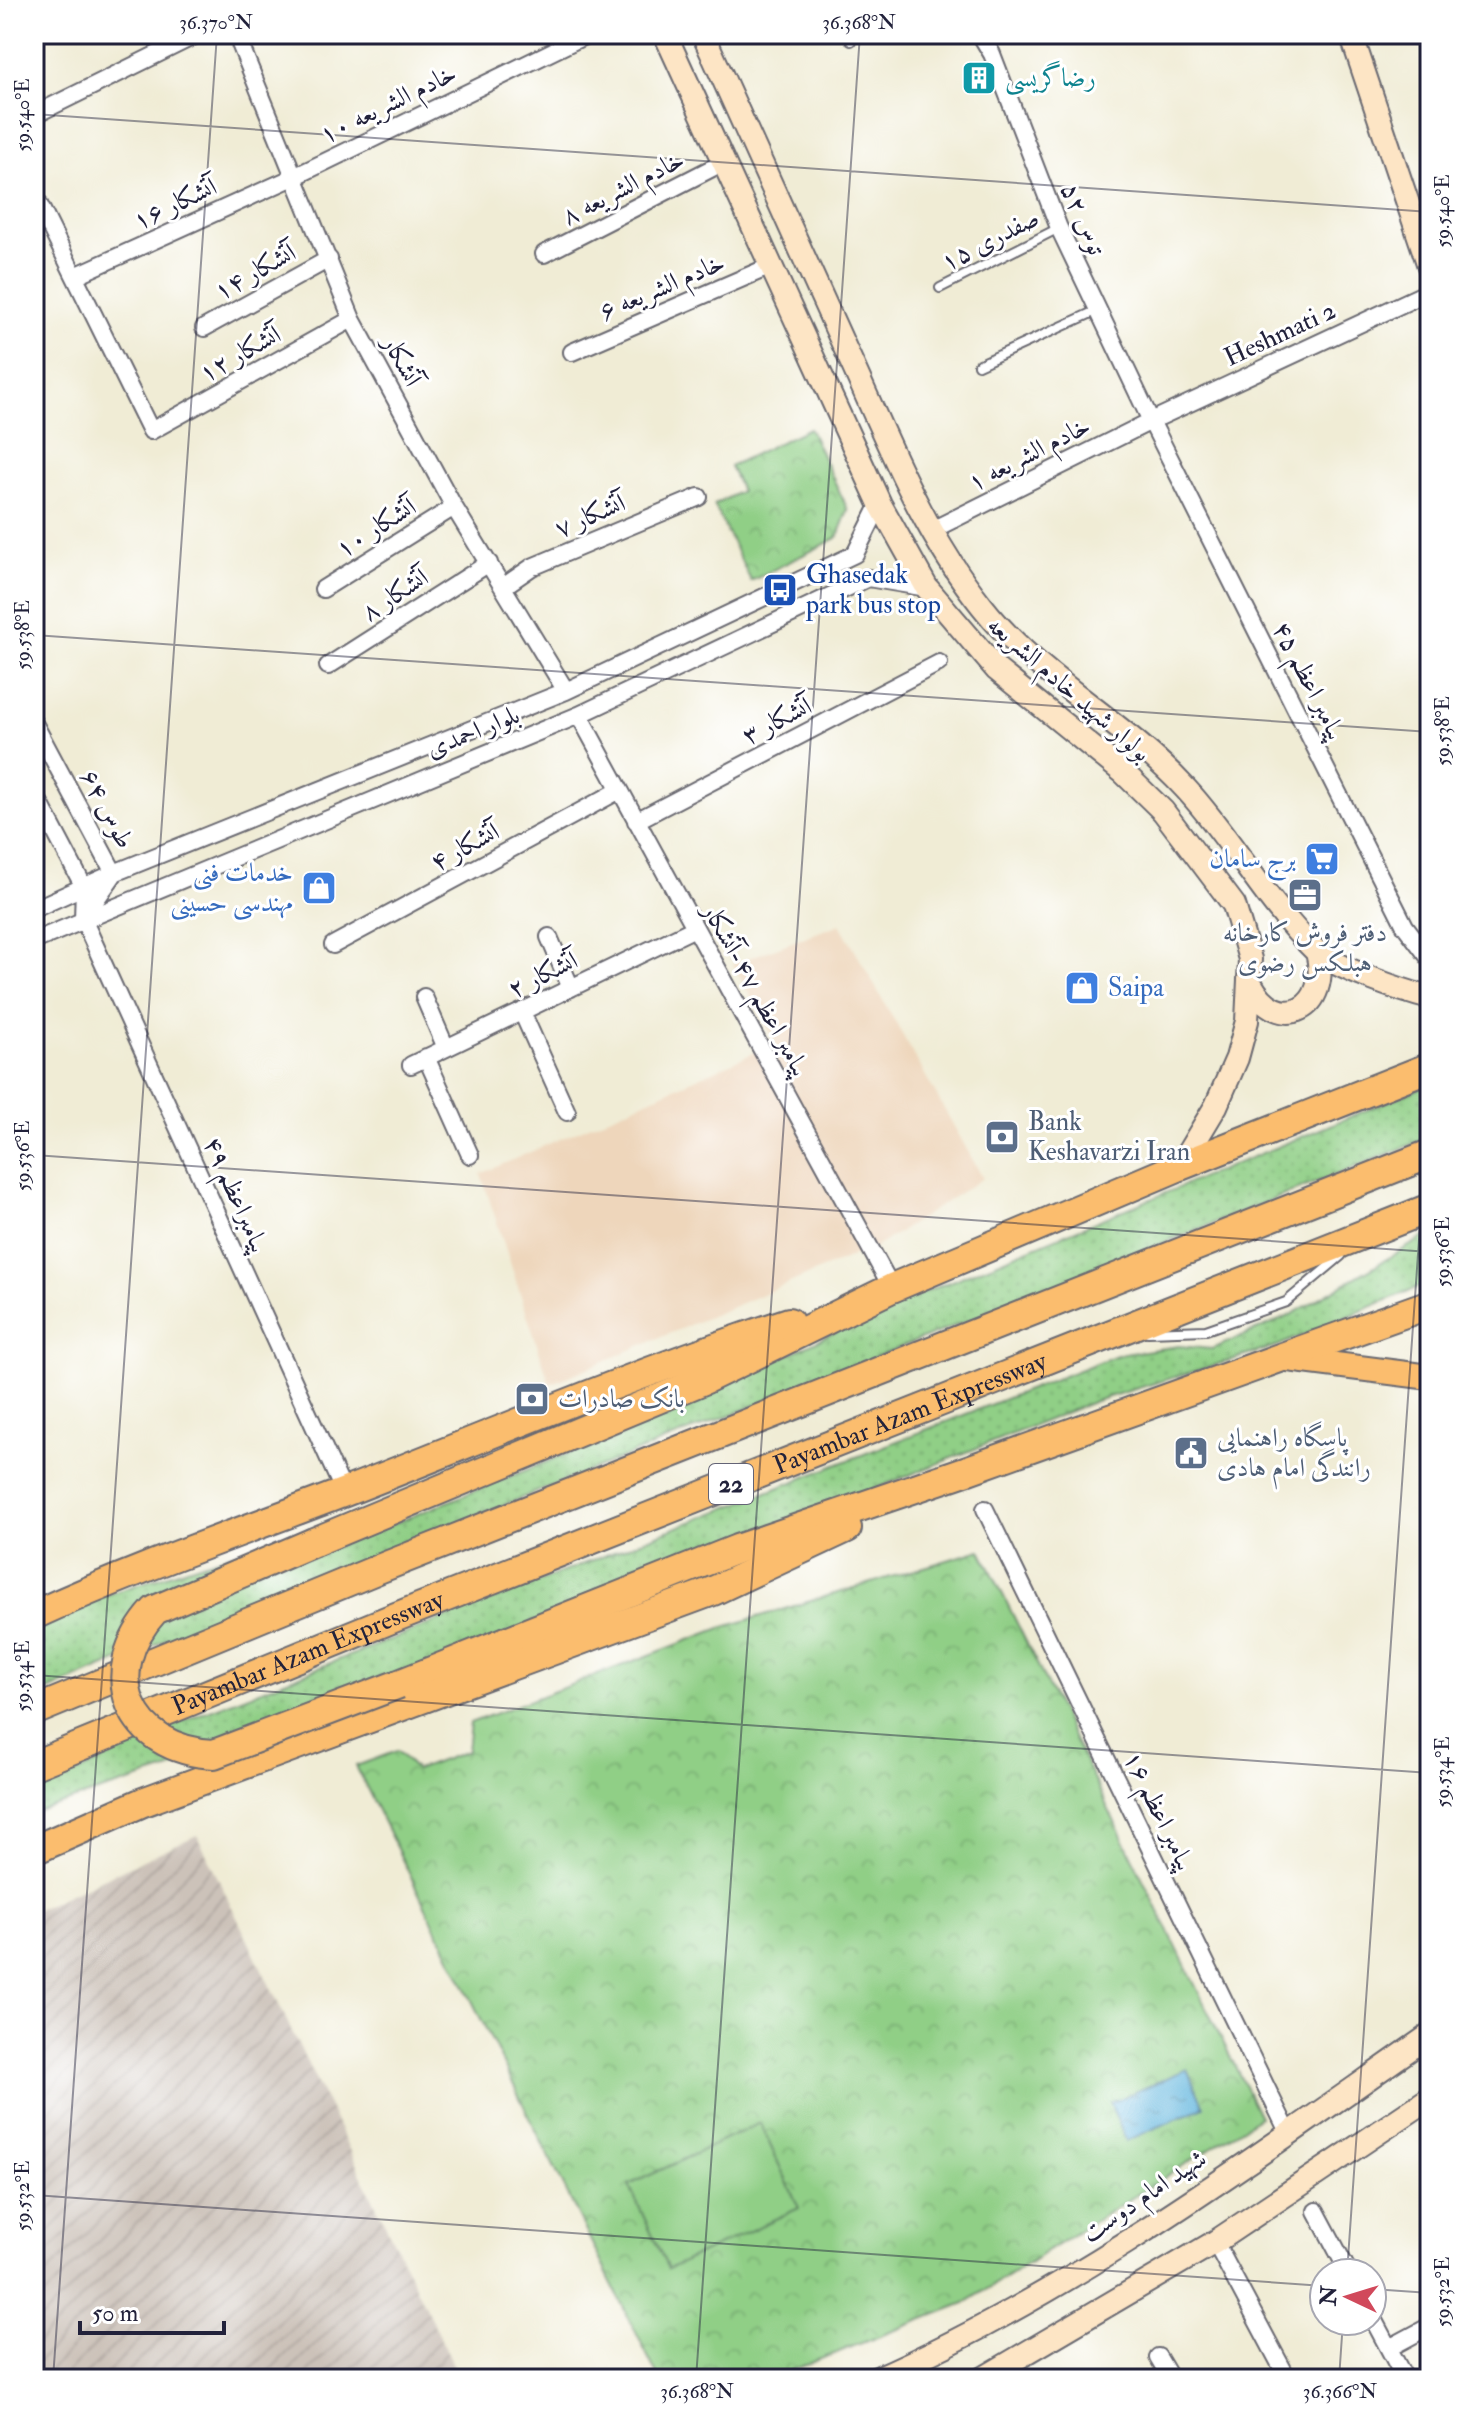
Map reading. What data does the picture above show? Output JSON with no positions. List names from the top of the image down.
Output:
{
  "streets": {
    "highway": ["Payambar Azam Expressway", "22"],
    "street": [
      "خادم الشریعه ۱۰",
      "خادم الشریعه ۸",
      "آتشکار ۱۶",
      "توس ۵۲",
      "آتشکار ۱۴",
      "خادم الشریعه ۶",
      "Heshmati 2",
      "آتشکار ۱۲",
      "آتشکار",
      "خادم الشریعه ۱",
      "آتشکار ۷",
      "آتشکار ۱۰",
      "آتشکار ۸",
      "پیامبر اعظم ۴۵",
      "بولوار شهید خادم الشریعه",
      "آتشکار ۳",
      "بلوار احمدی",
      "طوس ۶۴",
      "آتشکار ۴",
      "آتشکار ۲",
      "پیامبر اعظم ۴۷-آتشکار",
      "پیامبراعظم ۴۹",
      "پیامبر اعظم ۱۶",
      "شهید امام دوست"
    ],
    "lane": ["صفدری ۱۵"]
  },
  "crossings": [
    ["خادم الشریعه ۱۰", "آتشکار ۱۶"],
    ["خادم الشریعه ۱۰", "آتشکار"],
    ["خادم الشریعه ۸", "بولوار شهید خادم الشریعه"],
    ["آتشکار ۱۶", "آتشکار ۱۲"],
    ["آتشکار ۱۶", "آتشکار"],
    ["توس ۵۲", "صفدری ۱۵"],
    ["توس ۵۲", "Heshmati 2"],
    ["توس ۵۲", "خادم الشریعه ۱"],
    ["توس ۵۲", "پیامبر اعظم ۴۵"],
    ["آتشکار ۱۴", "آتشکار"],
    ["خادم الشریعه ۶", "بولوار شهید خادم الشریعه"],
    ["Heshmati 2", "خادم الشریعه ۱"],
    ["Heshmati 2", "پیامبر اعظم ۴۵"],
    ["آتشکار ۱۲", "آتشکار"],
    ["آتشکار", "آتشکار ۷"],
    ["آتشکار", "آتشکار ۱۰"],
    ["آتشکار", "آتشکار ۸"],
    ["آتشکار", "بلوار احمدی"],
    ["خادم الشریعه ۱", "پیامبر اعظم ۴۵"],
    ["خادم الشریعه ۱", "بولوار شهید خادم الشریعه"],
    ["آتشکار ۳", "پیامبر اعظم ۴۷-آتشکار"],
    ["بلوار احمدی", "طوس ۶۴"],
    ["بلوار احمدی", "پیامبر اعظم ۴۷-آتشکار"],
    ["بلوار احمدی", "پیامبراعظم ۴۹"],
    ["طوس ۶۴", "پیامبراعظم ۴۹"],
    ["آتشکار ۴", "پیامبر اعظم ۴۷-آتشکار"],
    ["آتشکار ۲", "پیامبر اعظم ۴۷-آتشکار"],
    ["پیامبر اعظم ۱۶", "شهید امام دوست"]
  ],
  "places": {
    "building": ["رضاگریسی"],
    "bus stop": ["Ghasedak park bus stop"],
    "supermarket": ["برج سامان"],
    "shop": ["خدمات فنی مهندسی حسینی", "Saipa"],
    "office": ["دفتر فروش کارخانه هبلکس رضوی"],
    "bank": ["Bank Keshavarzi Iran", "بانک صادرات"],
    "public building": ["پاسگاه راهنمایی رانندگی امام هادی"]
  },
  "scale_bar": "50 m",
  "north": "left",
  "coordinates": [
    "36.370°N",
    "36.368°N",
    "59.540°E",
    "59.538°E",
    "59.536°E",
    "59.534°E",
    "59.532°E",
    "36.366°N"
  ]
}
